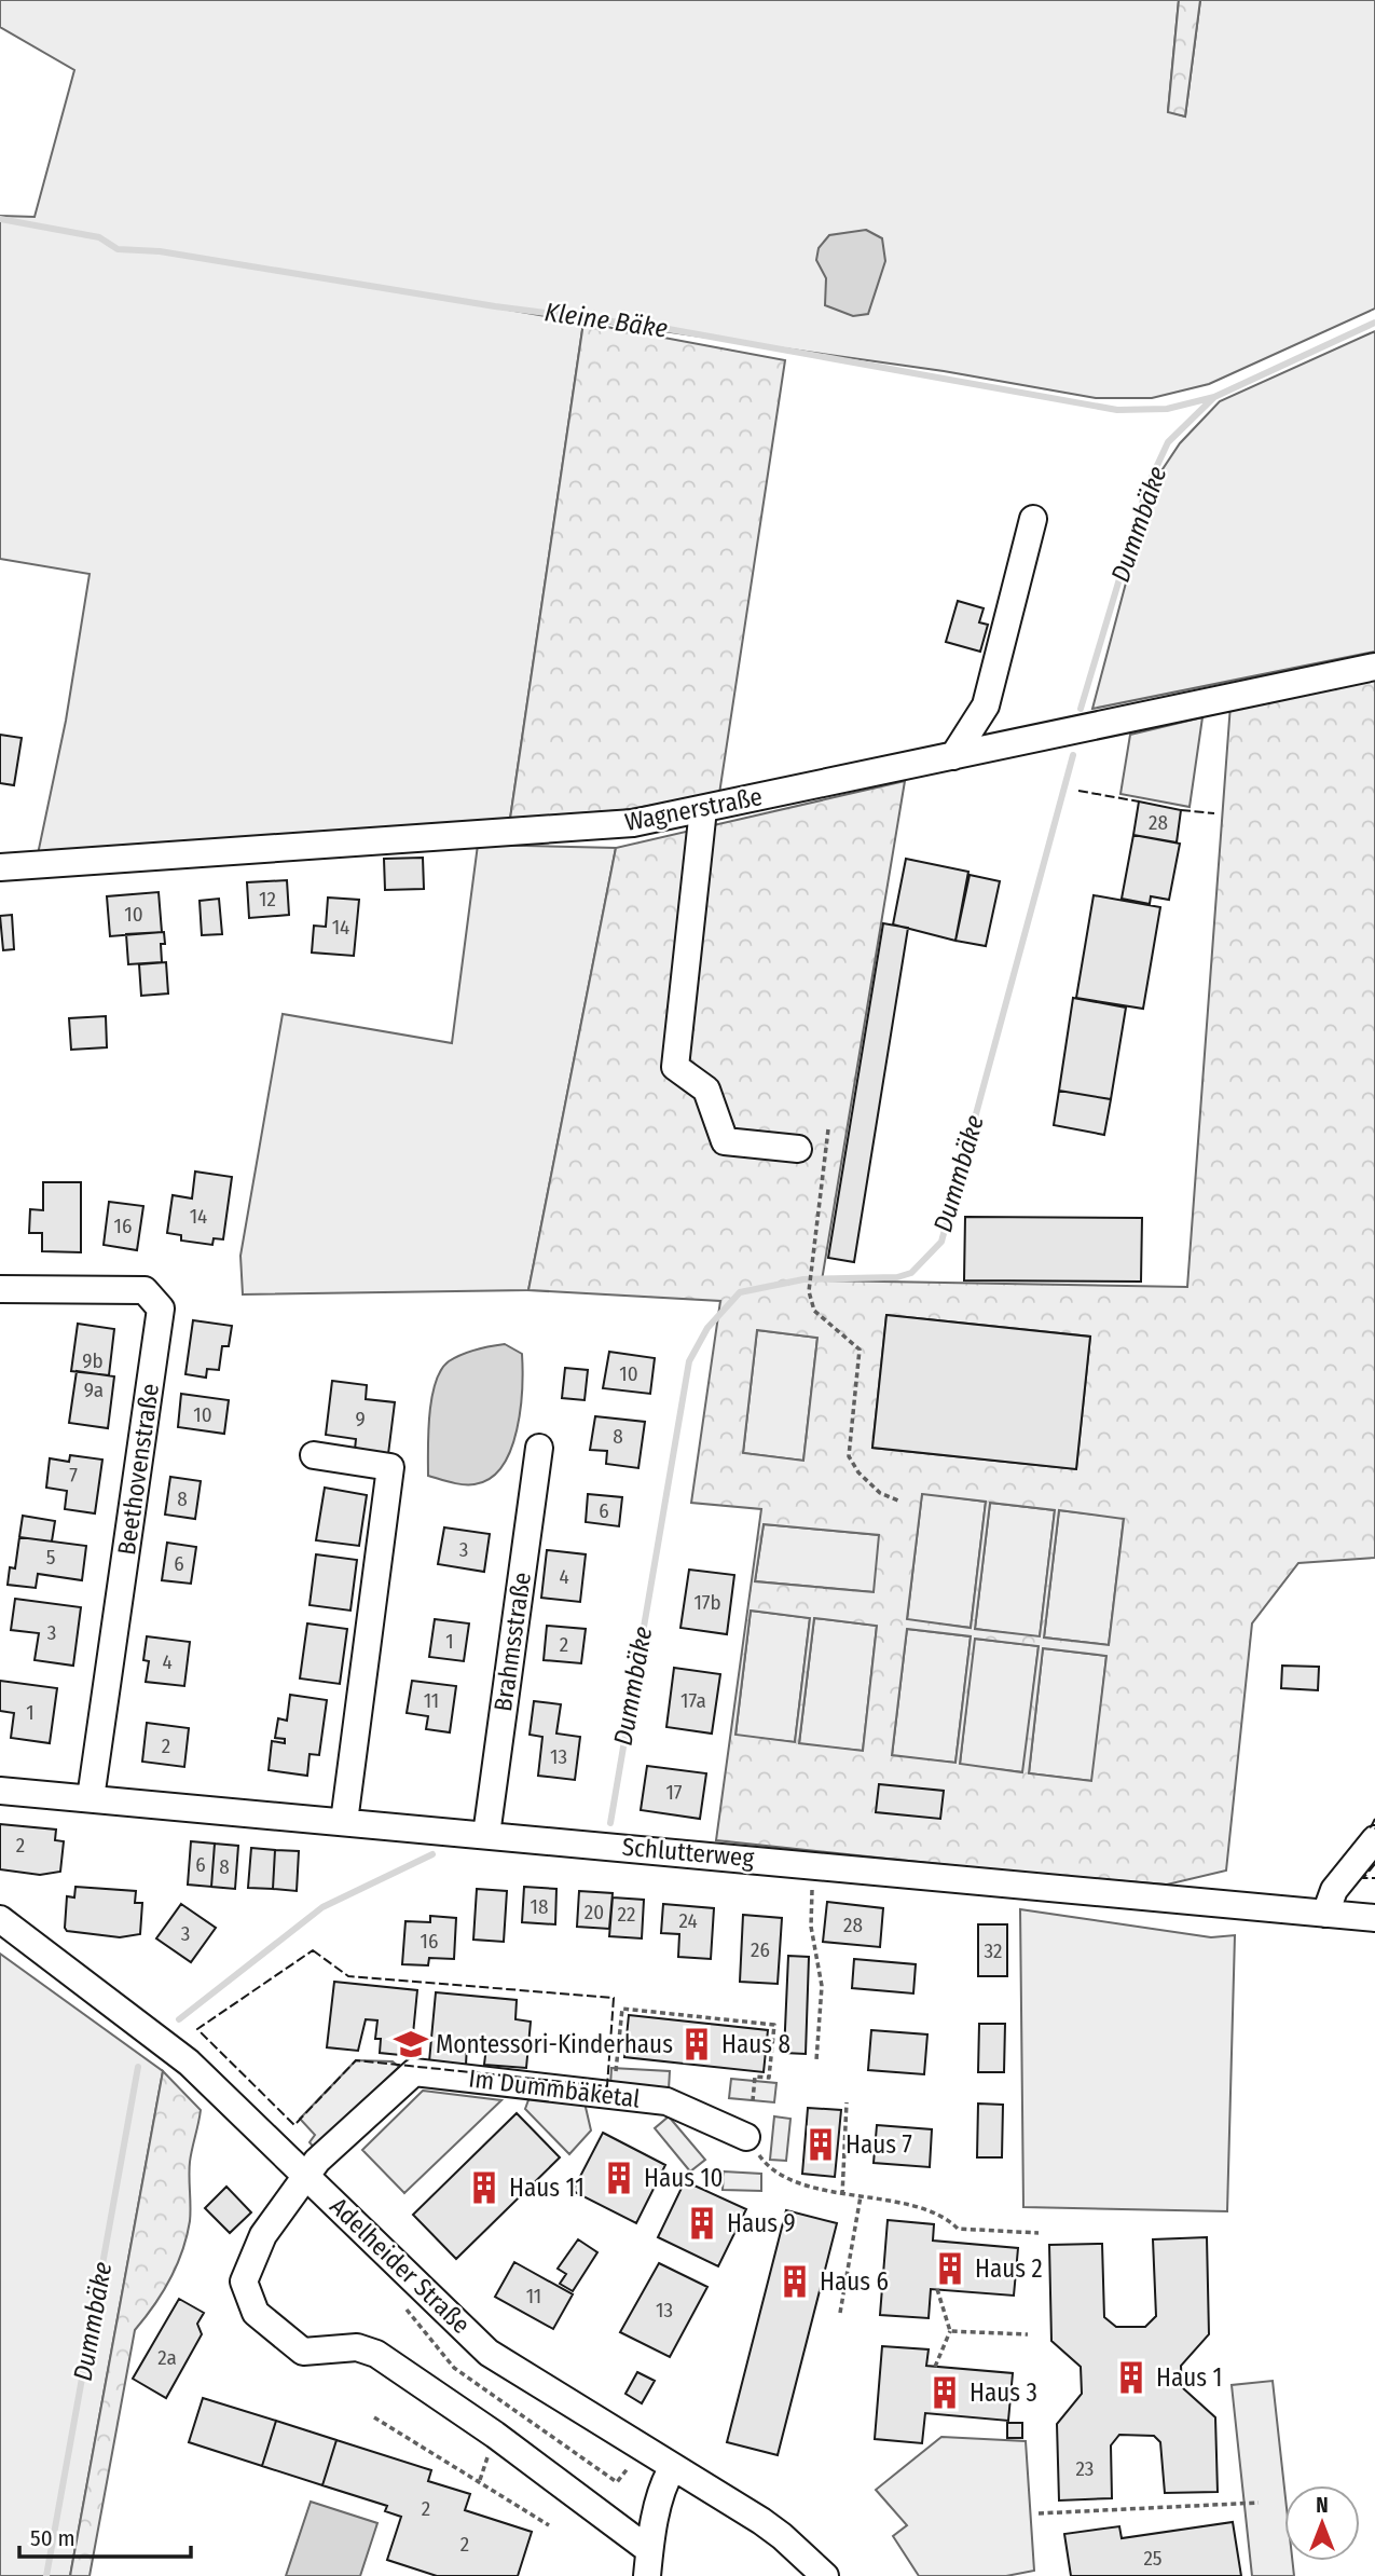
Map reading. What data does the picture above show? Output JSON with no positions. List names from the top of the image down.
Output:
{
  "streets": {
    "street": [
      "Wagnerstraße",
      "Beethovenstraße",
      "Brahmsstraße",
      "Schlutterweg",
      "Im Dummbäketal",
      "Adelheider Straße"
    ]
  },
  "crossings": [
    ["Beethovenstraße", "Schlutterweg"],
    ["Brahmsstraße", "Schlutterweg"],
    ["Im Dummbäketal", "Adelheider Straße"]
  ],
  "water": ["Kleine Bäke", "Dummbäke"],
  "places": {
    "school or university": ["Montessori-Kinderhaus"],
    "building": [
      "Haus 8",
      "Haus 7",
      "Haus 10",
      "Haus 11",
      "Haus 9",
      "Haus 2",
      "Haus 6",
      "Haus 1",
      "Haus 3"
    ]
  },
  "house_numbers": [
    "28",
    "12",
    "10",
    "14",
    "14",
    "16",
    "9b",
    "10",
    "9a",
    "10",
    "9",
    "8",
    "7",
    "8",
    "6",
    "3",
    "5",
    "6",
    "4",
    "17b",
    "3",
    "1",
    "2",
    "4",
    "11",
    "17a",
    "1",
    "2",
    "13",
    "17",
    "2",
    "6",
    "8",
    "18",
    "20",
    "22",
    "24",
    "28",
    "3",
    "16",
    "26",
    "32",
    "11",
    "13",
    "2a",
    "23",
    "2",
    "2",
    "25"
  ],
  "scale_bar": "50 m",
  "north": "top"
}
